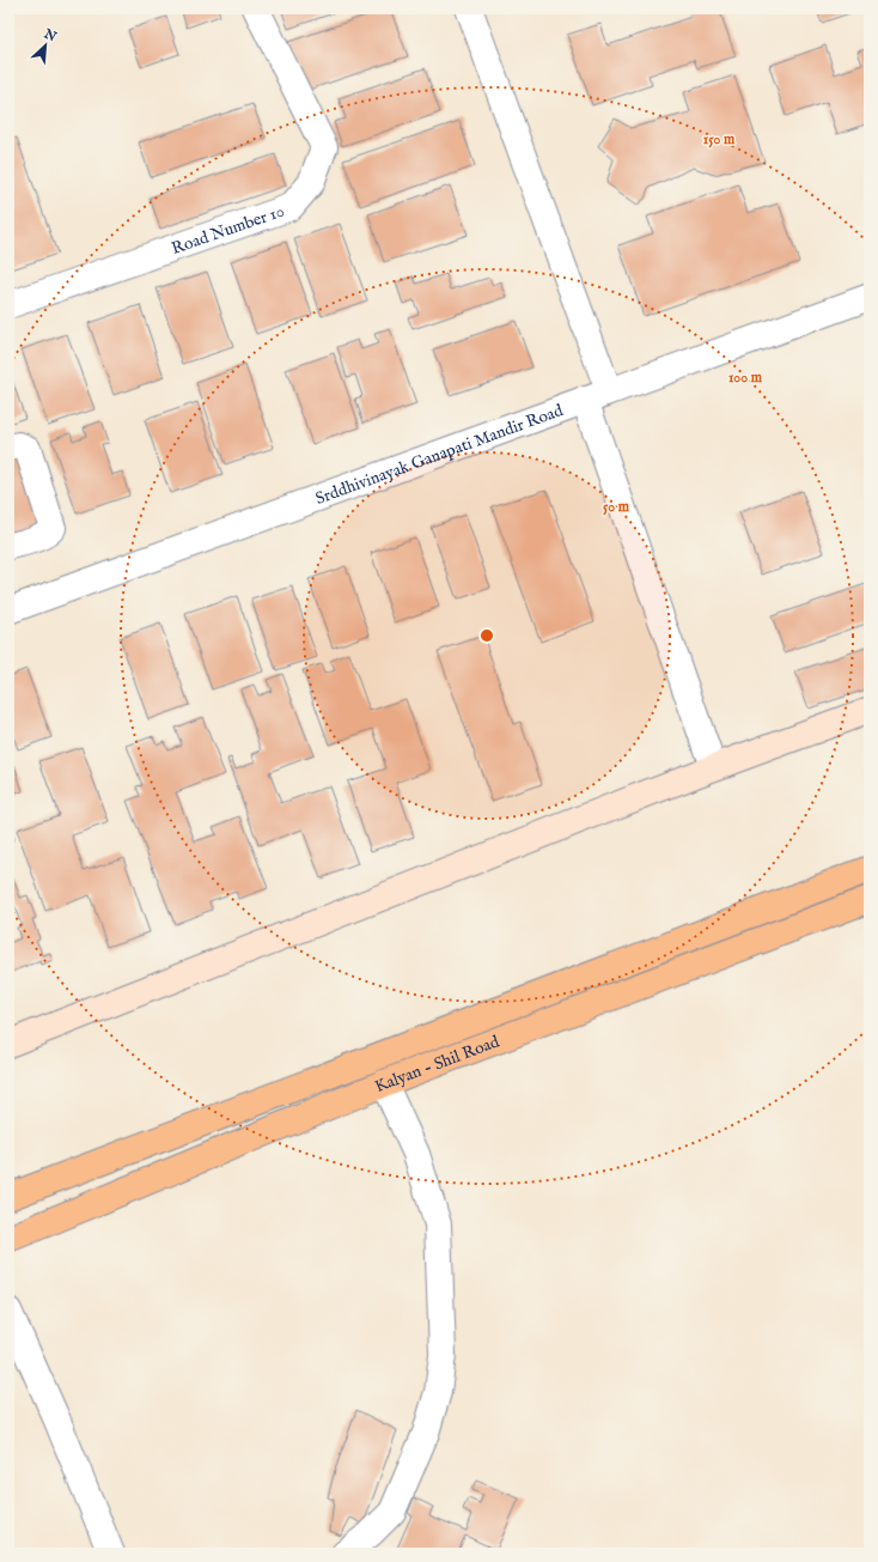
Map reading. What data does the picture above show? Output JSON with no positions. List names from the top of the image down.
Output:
{
  "streets": {
    "main road": ["Kalyan - Shil Road"],
    "street": ["Road Number 10", "Srddhivinayak Ganapati Mandir Road"]
  },
  "north": "top right",
  "rings": ["150 m", "100 m", "50 m"]
}
